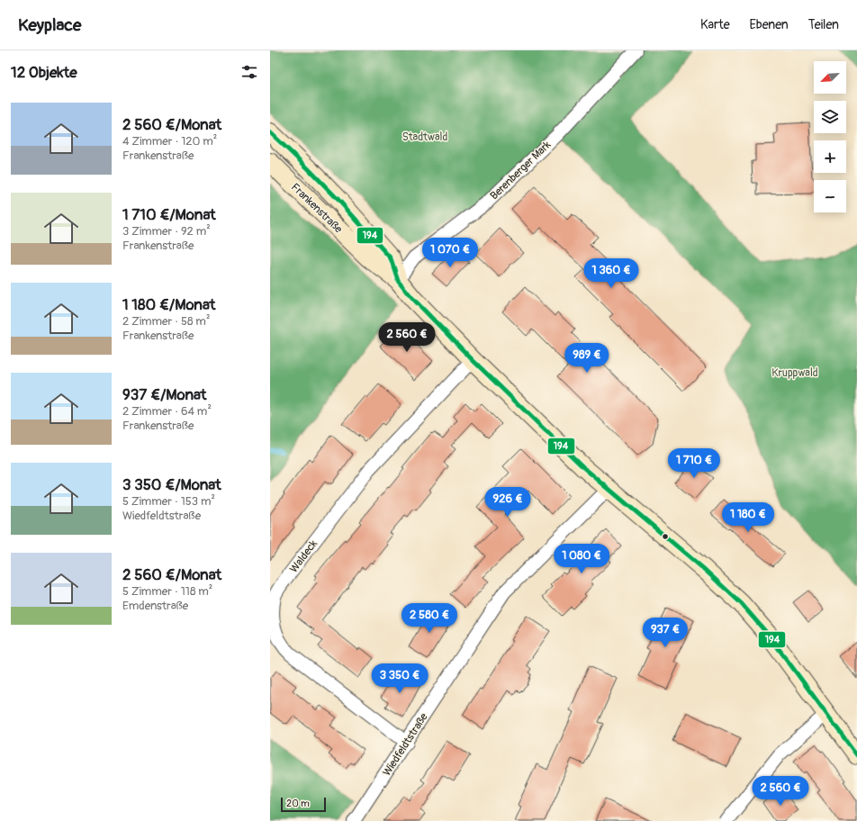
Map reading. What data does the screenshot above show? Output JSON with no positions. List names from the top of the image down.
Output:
{
  "streets": {
    "main road": ["Frankenstraße"],
    "street": ["Berenberger Mark", "Waldeck", "Wiedfeldtstraße"]
  },
  "crossings": [
    ["Berenberger Mark", "Frankenstraße"],
    ["Frankenstraße", "Waldeck"],
    ["Frankenstraße", "Wiedfeldtstraße"],
    ["Waldeck", "Wiedfeldtstraße"]
  ],
  "parks": ["Stadtwald", "Kruppwald"],
  "lines": ["transit line 194"],
  "scale_bar": "20 m",
  "north": "bottom left",
  "page": {
    "header": "Keyplace",
    "nav": ["Karte", "Ebenen", "Teilen"],
    "heading": "12 Objekte",
    "map_buttons": ["+", "−"],
    "list": [
      {
        "name": "2 560 €/Monat",
        "note": "4 Zimmer · 120 m² · Frankenstraße"
      },
      {
        "name": "1 710 €/Monat",
        "note": "3 Zimmer · 92 m² · Frankenstraße"
      },
      {
        "name": "1 180 €/Monat",
        "note": "2 Zimmer · 58 m² · Frankenstraße"
      },
      {
        "name": "937 €/Monat",
        "note": "2 Zimmer · 64 m² · Frankenstraße"
      },
      {
        "name": "3 350 €/Monat",
        "note": "5 Zimmer · 153 m² · Wiedfeldtstraße"
      },
      {
        "name": "2 560 €/Monat",
        "note": "5 Zimmer · 118 m² · Emdenstraße"
      }
    ],
    "price": [
      "1 070 €",
      "1 360 €",
      "2 560 €",
      "989 €",
      "1 710 €",
      "926 €",
      "1 180 €",
      "1 080 €",
      "2 580 €",
      "937 €",
      "3 350 €",
      "2 560 €"
    ],
    "scale": "20 m"
  }
}
